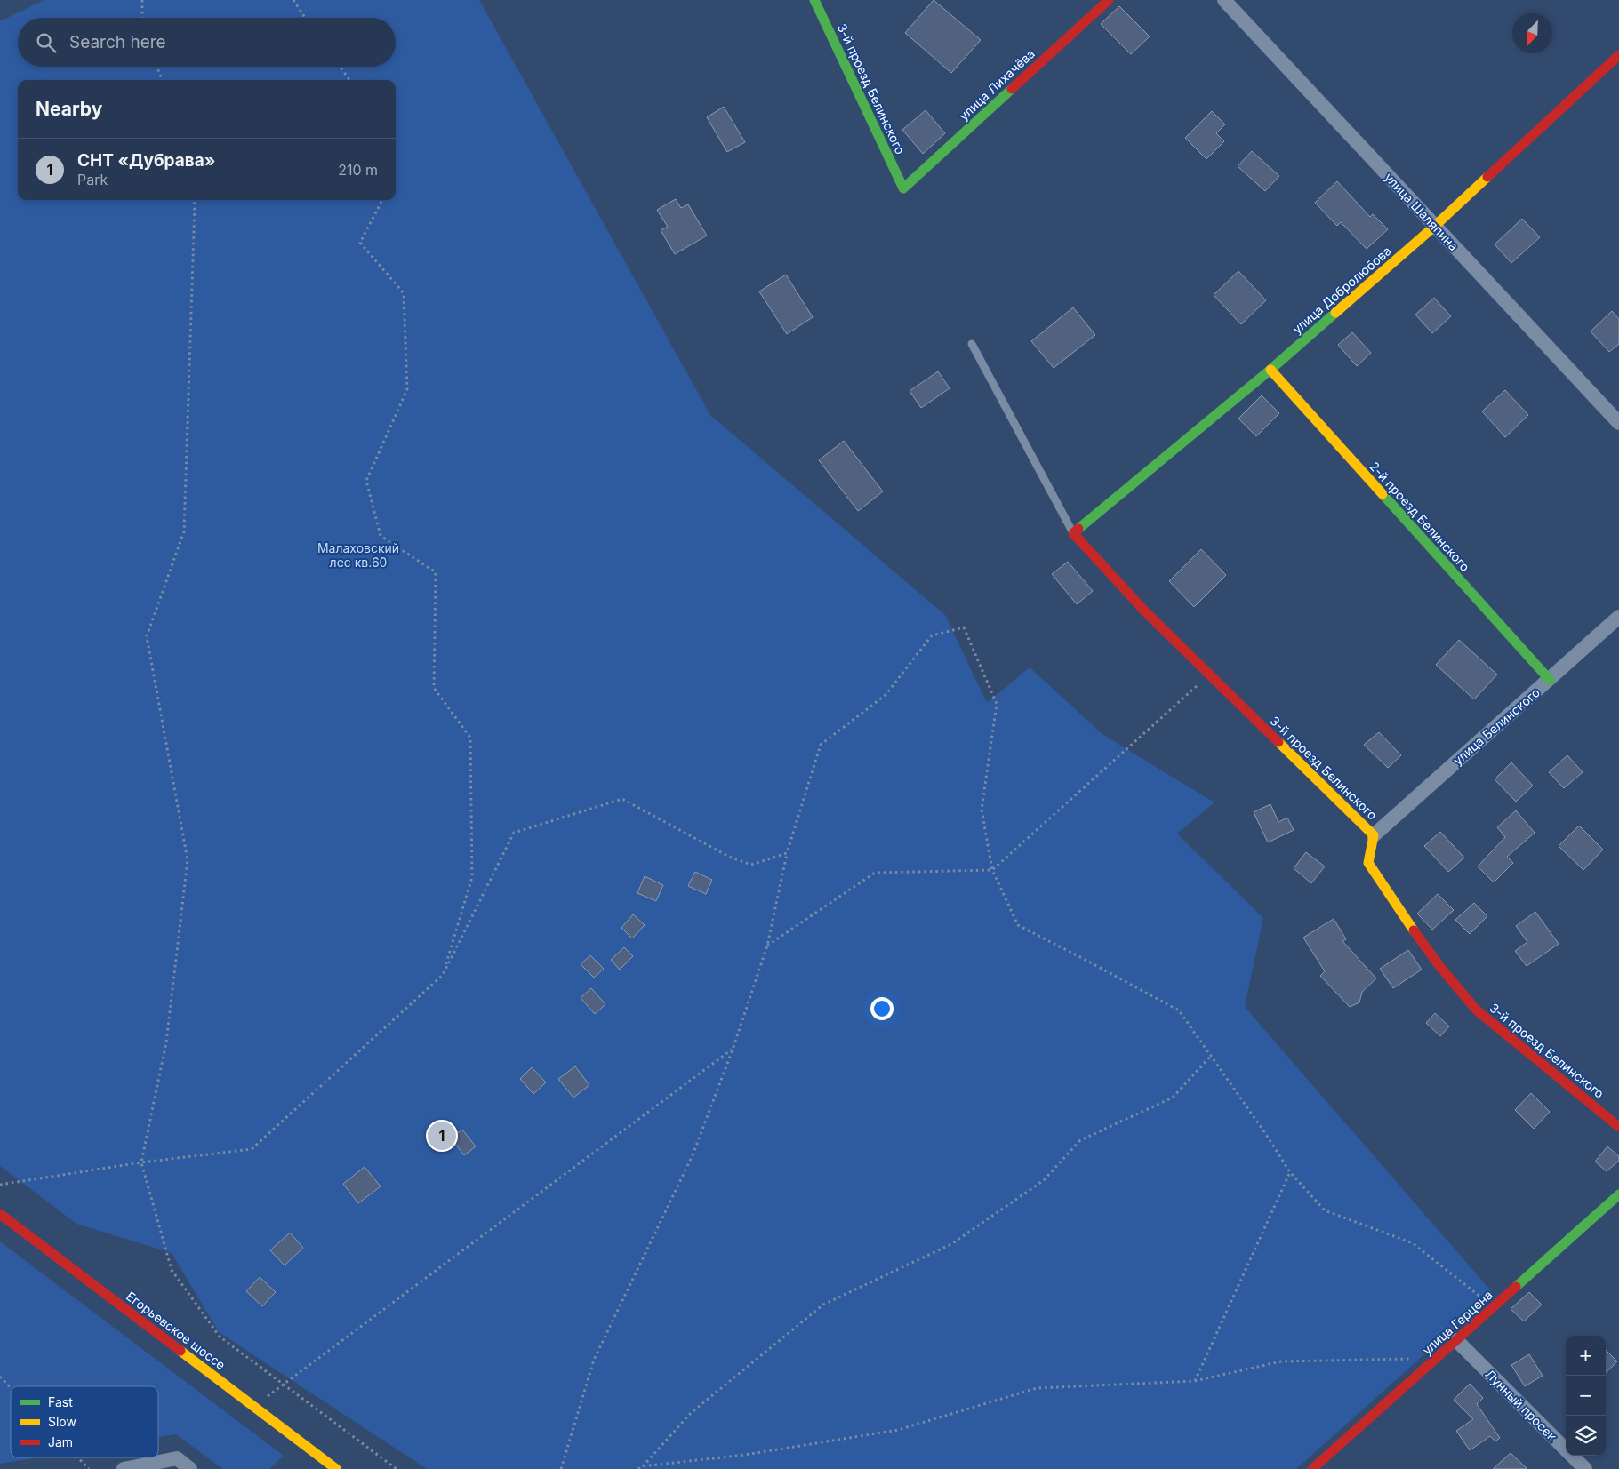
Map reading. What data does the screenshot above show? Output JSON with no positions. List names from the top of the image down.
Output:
{
  "streets": {
    "street": [
      "улица Лихачёва",
      "3-й проезд Белинского",
      "улица Шаляпина",
      "улица Добролюбова",
      "2-й проезд Белинского",
      "улица Белинского",
      "улица Герцена",
      "Егорьевское шоссе",
      "Лунный просек"
    ]
  },
  "crossings": [
    ["улица Лихачёва", "3-й проезд Белинского"],
    ["3-й проезд Белинского", "улица Добролюбова"],
    ["3-й проезд Белинского", "улица Белинского"],
    ["улица Шаляпина", "улица Добролюбова"],
    ["улица Добролюбова", "2-й проезд Белинского"],
    ["2-й проезд Белинского", "улица Белинского"],
    ["улица Герцена", "Лунный просек"]
  ],
  "parks": ["Малаховский лес кв.60"],
  "legend": ["Fast", "Slow", "Jam"],
  "north": "bottom left",
  "page": {
    "search": "Search here",
    "heading": "Nearby",
    "list": [
      {
        "mark": "1",
        "name": "СНТ «Дубрава»",
        "note": "Park",
        "value": "210 m"
      }
    ],
    "pins": "1",
    "map_buttons": ["+", "−"]
  }
}
